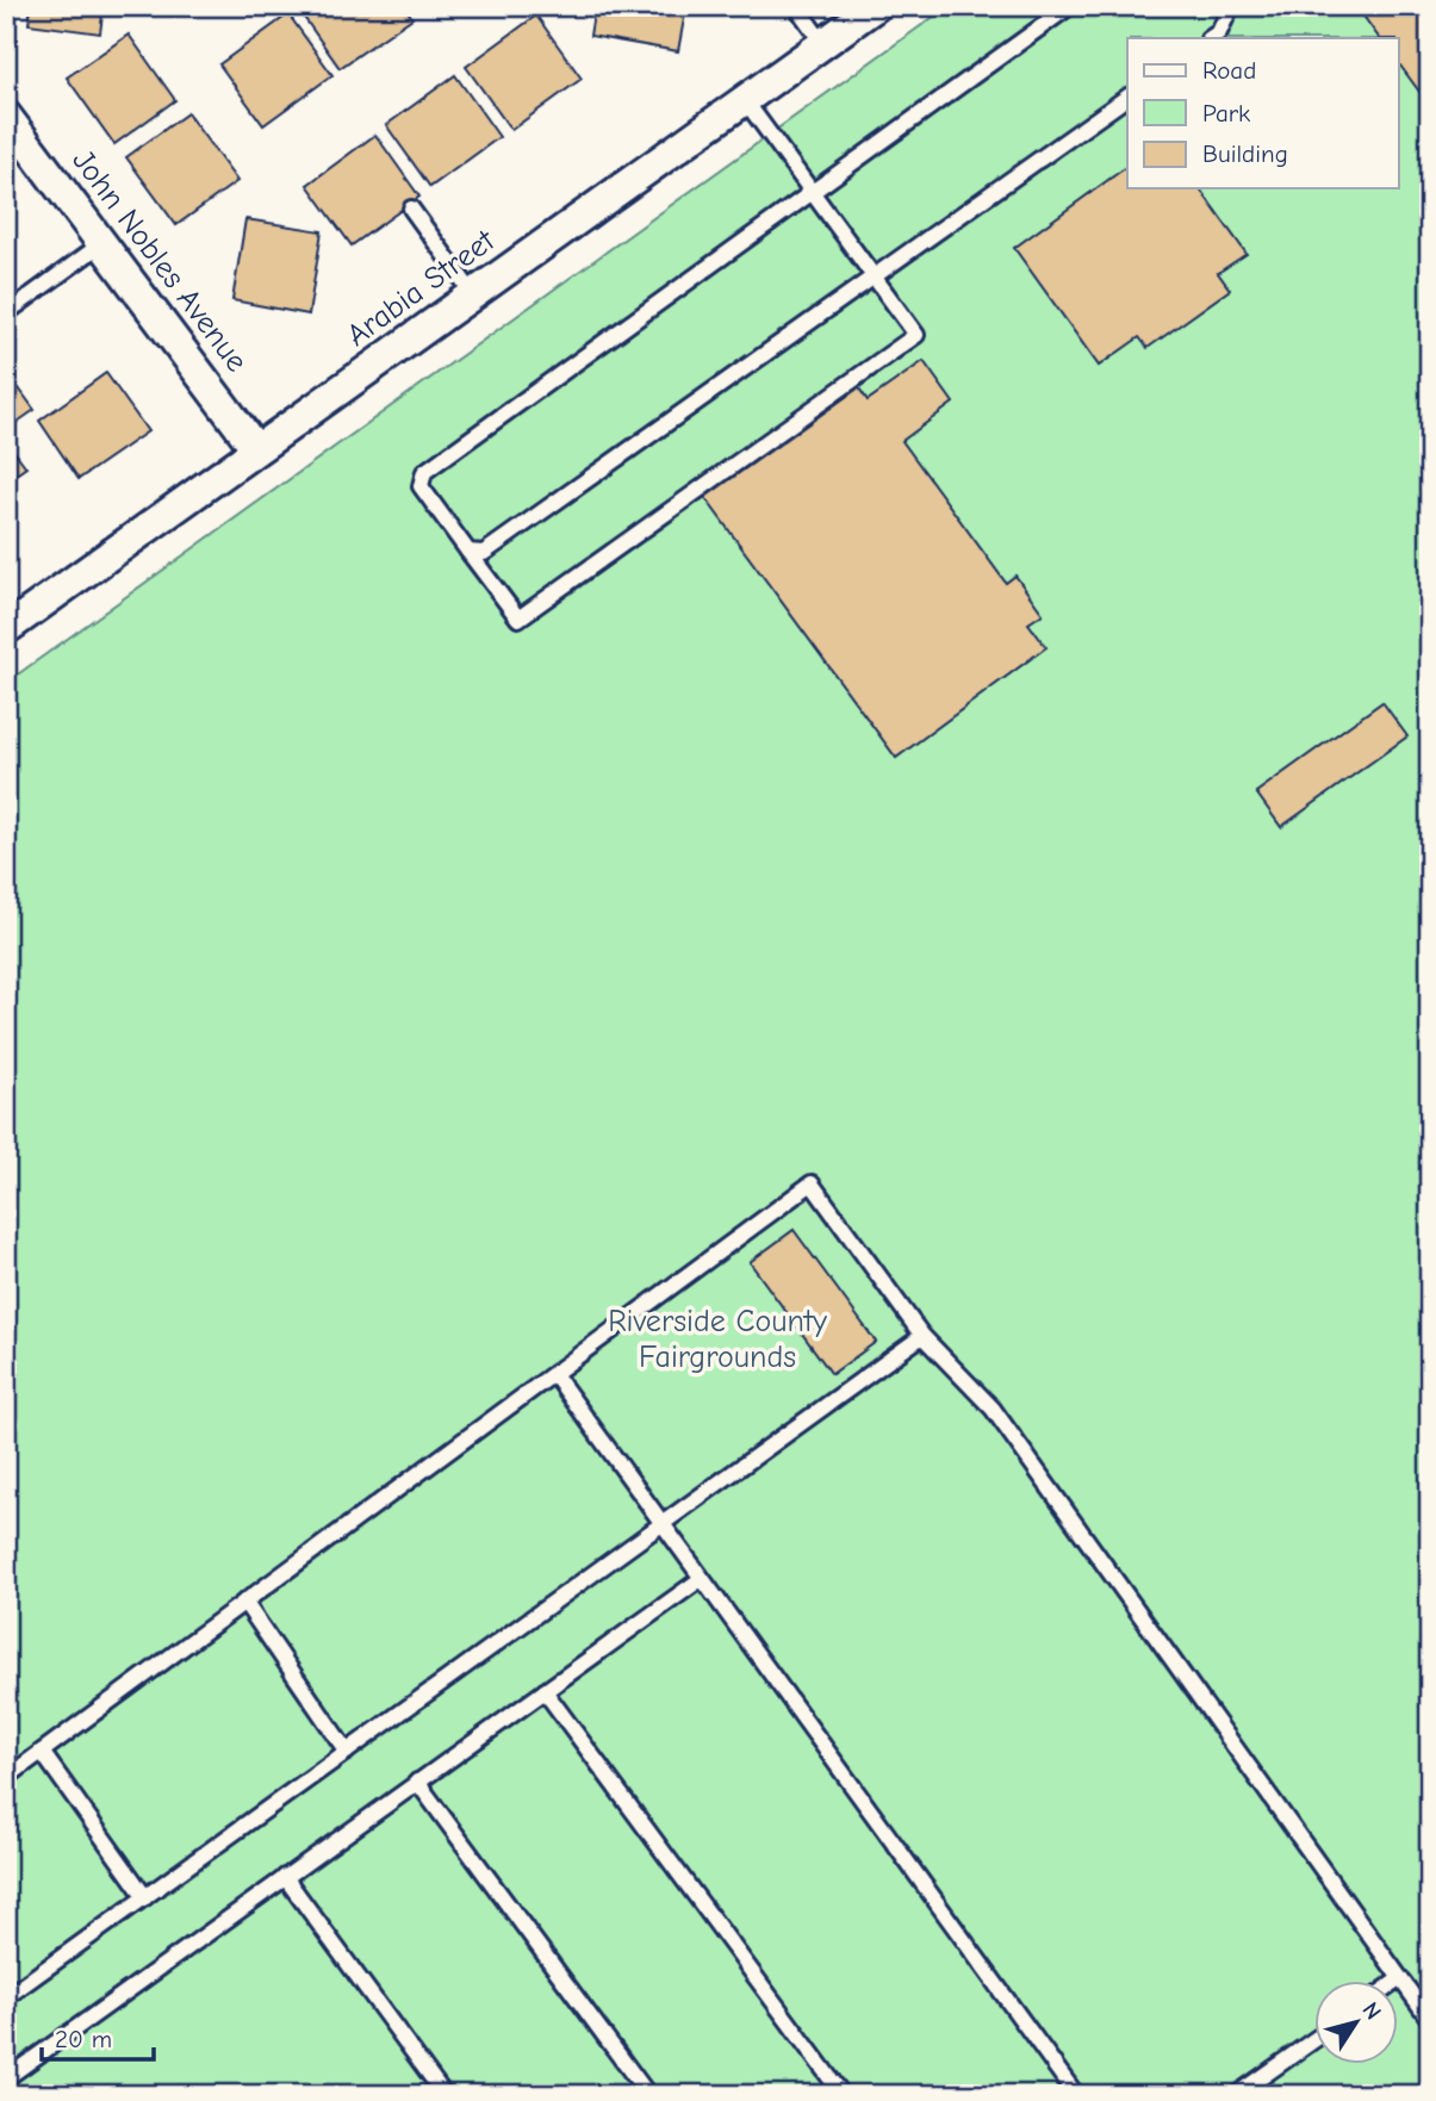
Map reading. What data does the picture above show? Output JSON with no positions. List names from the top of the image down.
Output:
{
  "streets": {
    "street": ["John Nobles Avenue", "Arabia Street"]
  },
  "crossings": [
    ["John Nobles Avenue", "Arabia Street"]
  ],
  "parks": ["Riverside County Fairgrounds"],
  "legend": ["Road", "Park", "Building"],
  "scale_bar": "20 m",
  "north": "top right"
}
